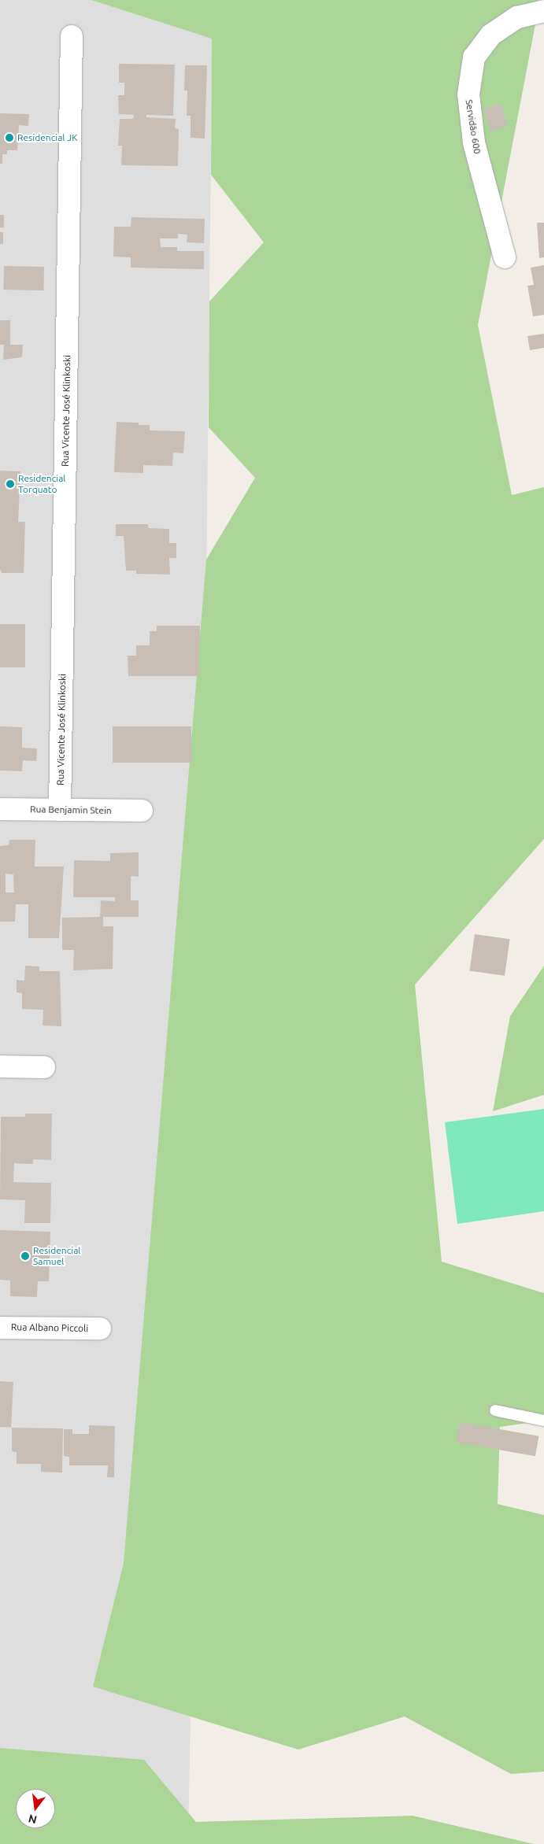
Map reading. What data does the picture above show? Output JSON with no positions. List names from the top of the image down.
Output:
{
  "streets": {
    "street": [
      "Servidão 600",
      "Rua Vicente José Klinkoski",
      "Rua Benjamin Stein",
      "Rua Albano Piccoli"
    ]
  },
  "crossings": [
    ["Rua Vicente José Klinkoski", "Rua Benjamin Stein"]
  ],
  "places": ["Residencial JK", "Residencial Torquato", "Residencial Samuel"],
  "north": "bottom"
}
